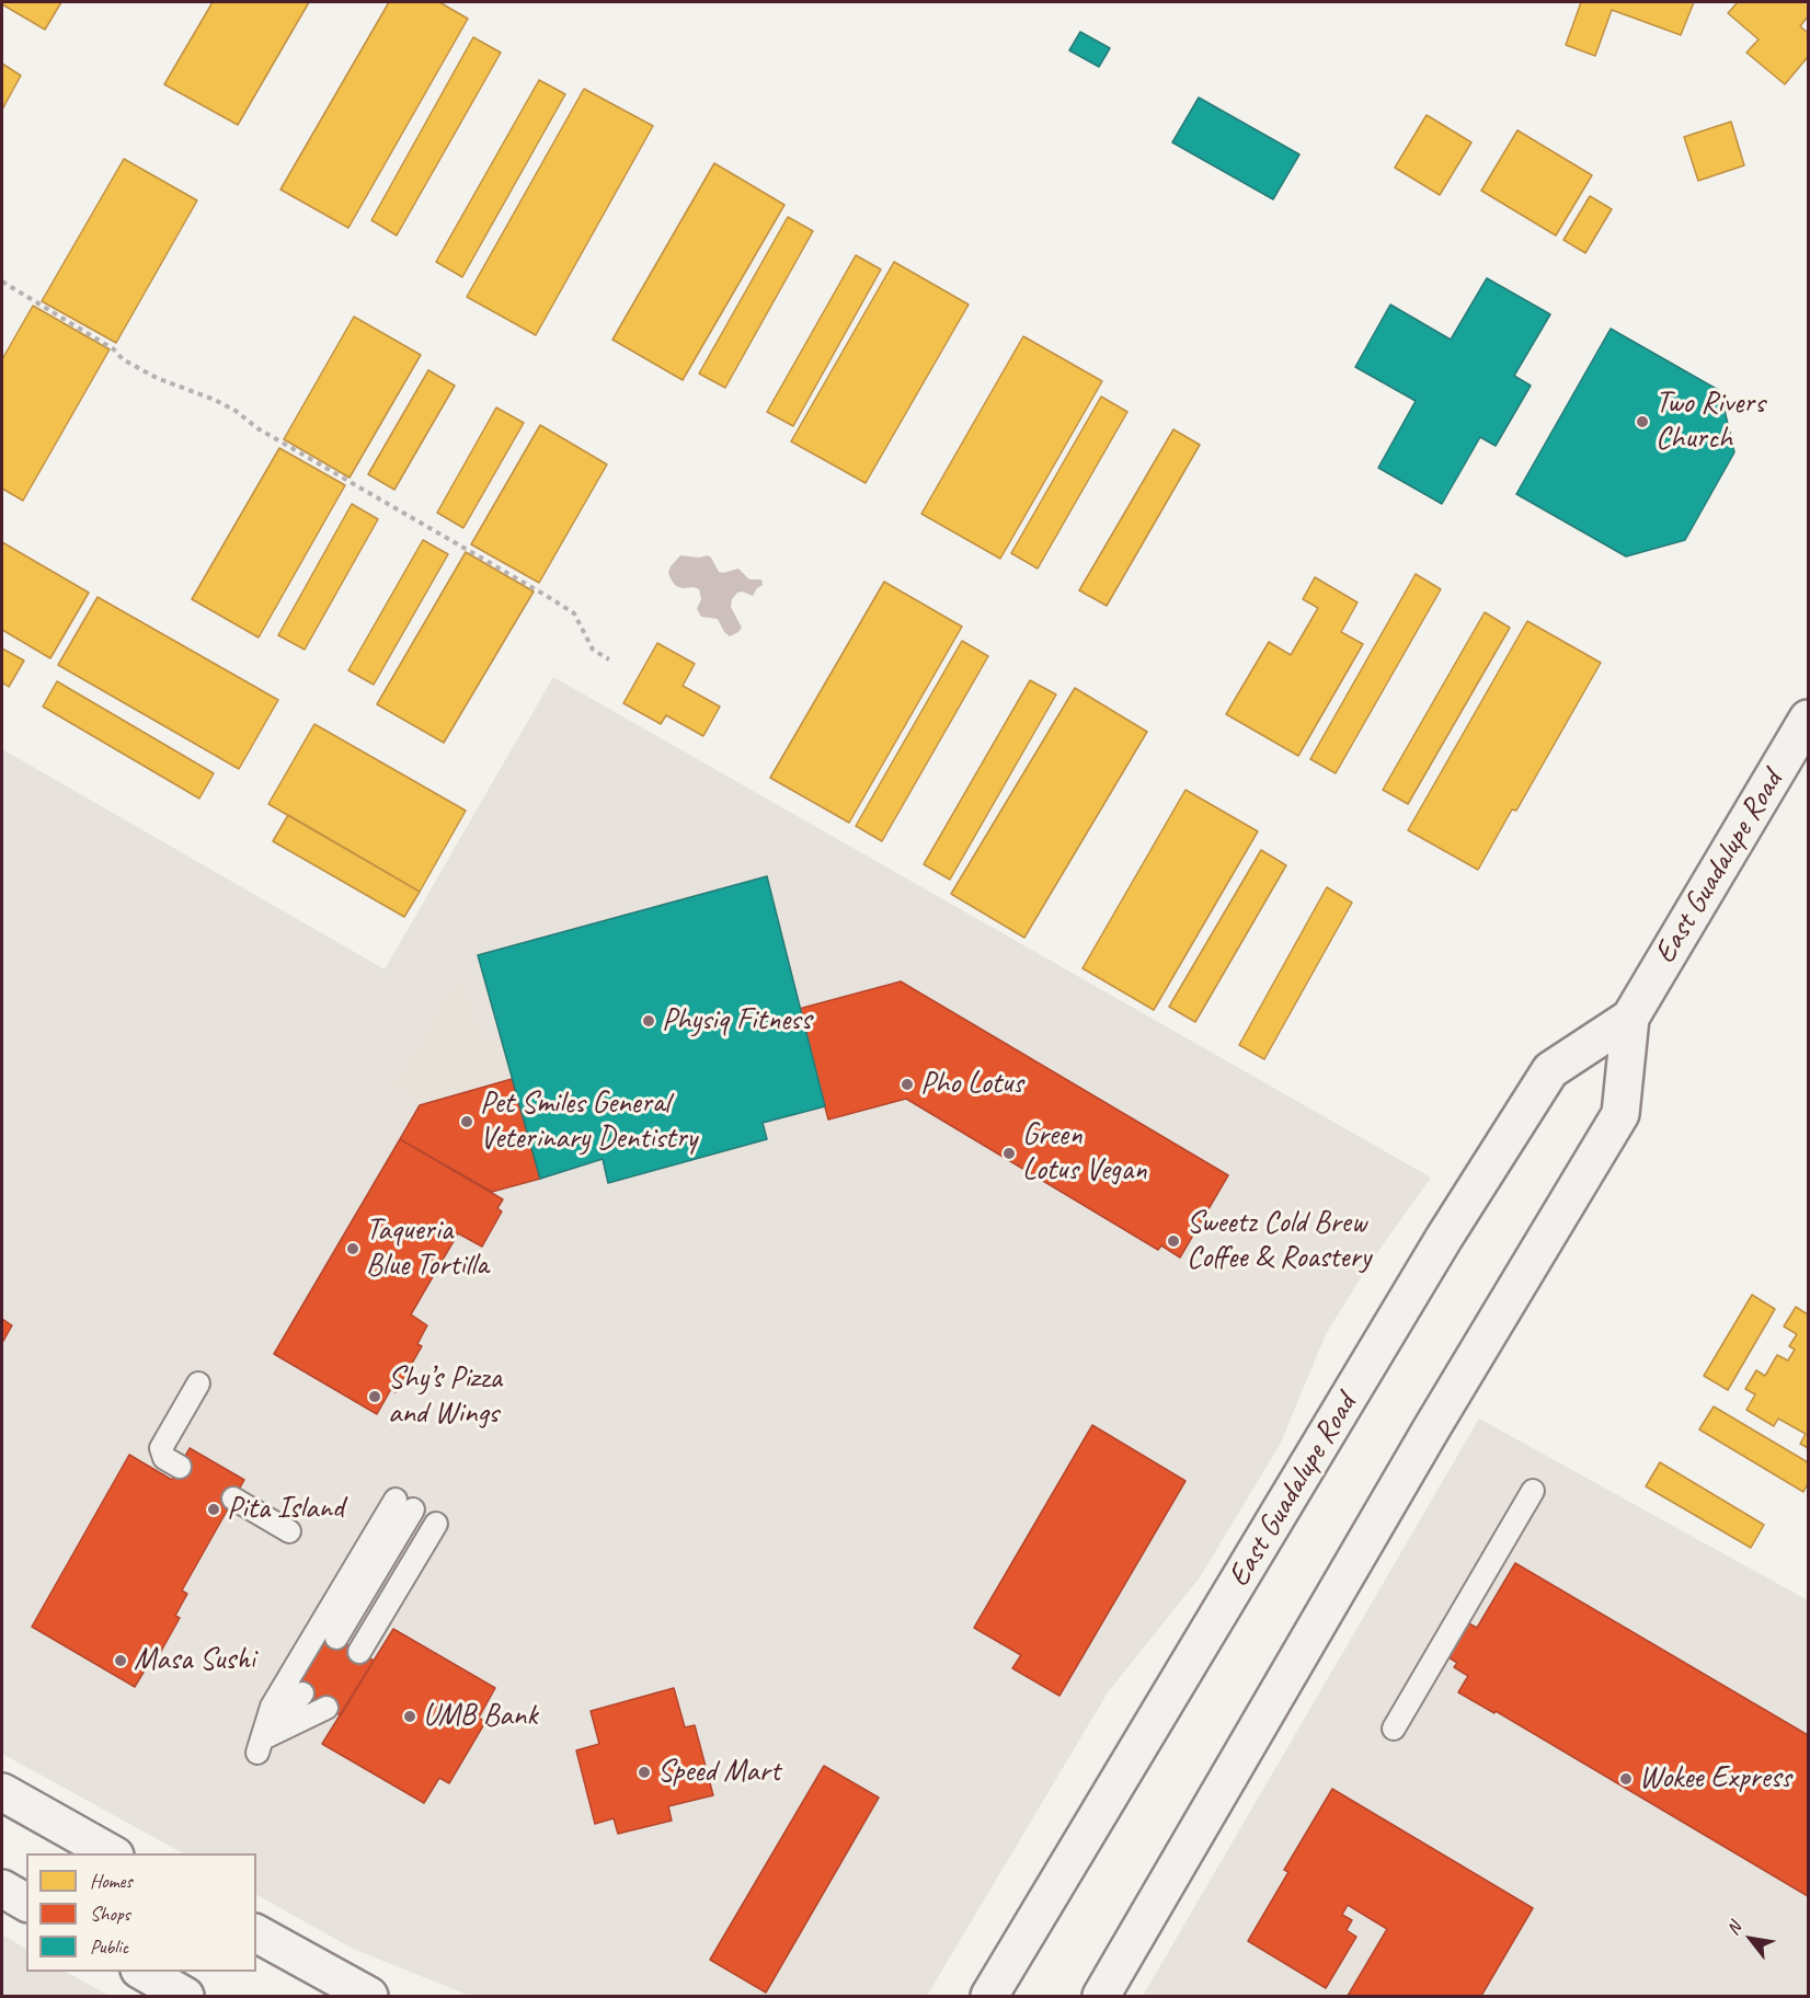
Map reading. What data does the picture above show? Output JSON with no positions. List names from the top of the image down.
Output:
{
  "streets": {
    "main road": ["East Guadalupe Road"]
  },
  "places": [
    "Two Rivers Church",
    "Physiq Fitness",
    "Pho Lotus",
    "Pet Smiles General Veterinary Dentistry",
    "Green Lotus Vegan",
    "Sweetz Cold Brew Coffee & Roastery",
    "Taqueria Blue Tortilla",
    "Shy’s Pizza and Wings",
    "Pita Island",
    "Masa Sushi",
    "UMB Bank",
    "Speed Mart",
    "Wokee Express"
  ],
  "legend": ["Homes", "Shops", "Public"],
  "north": "top left"
}
